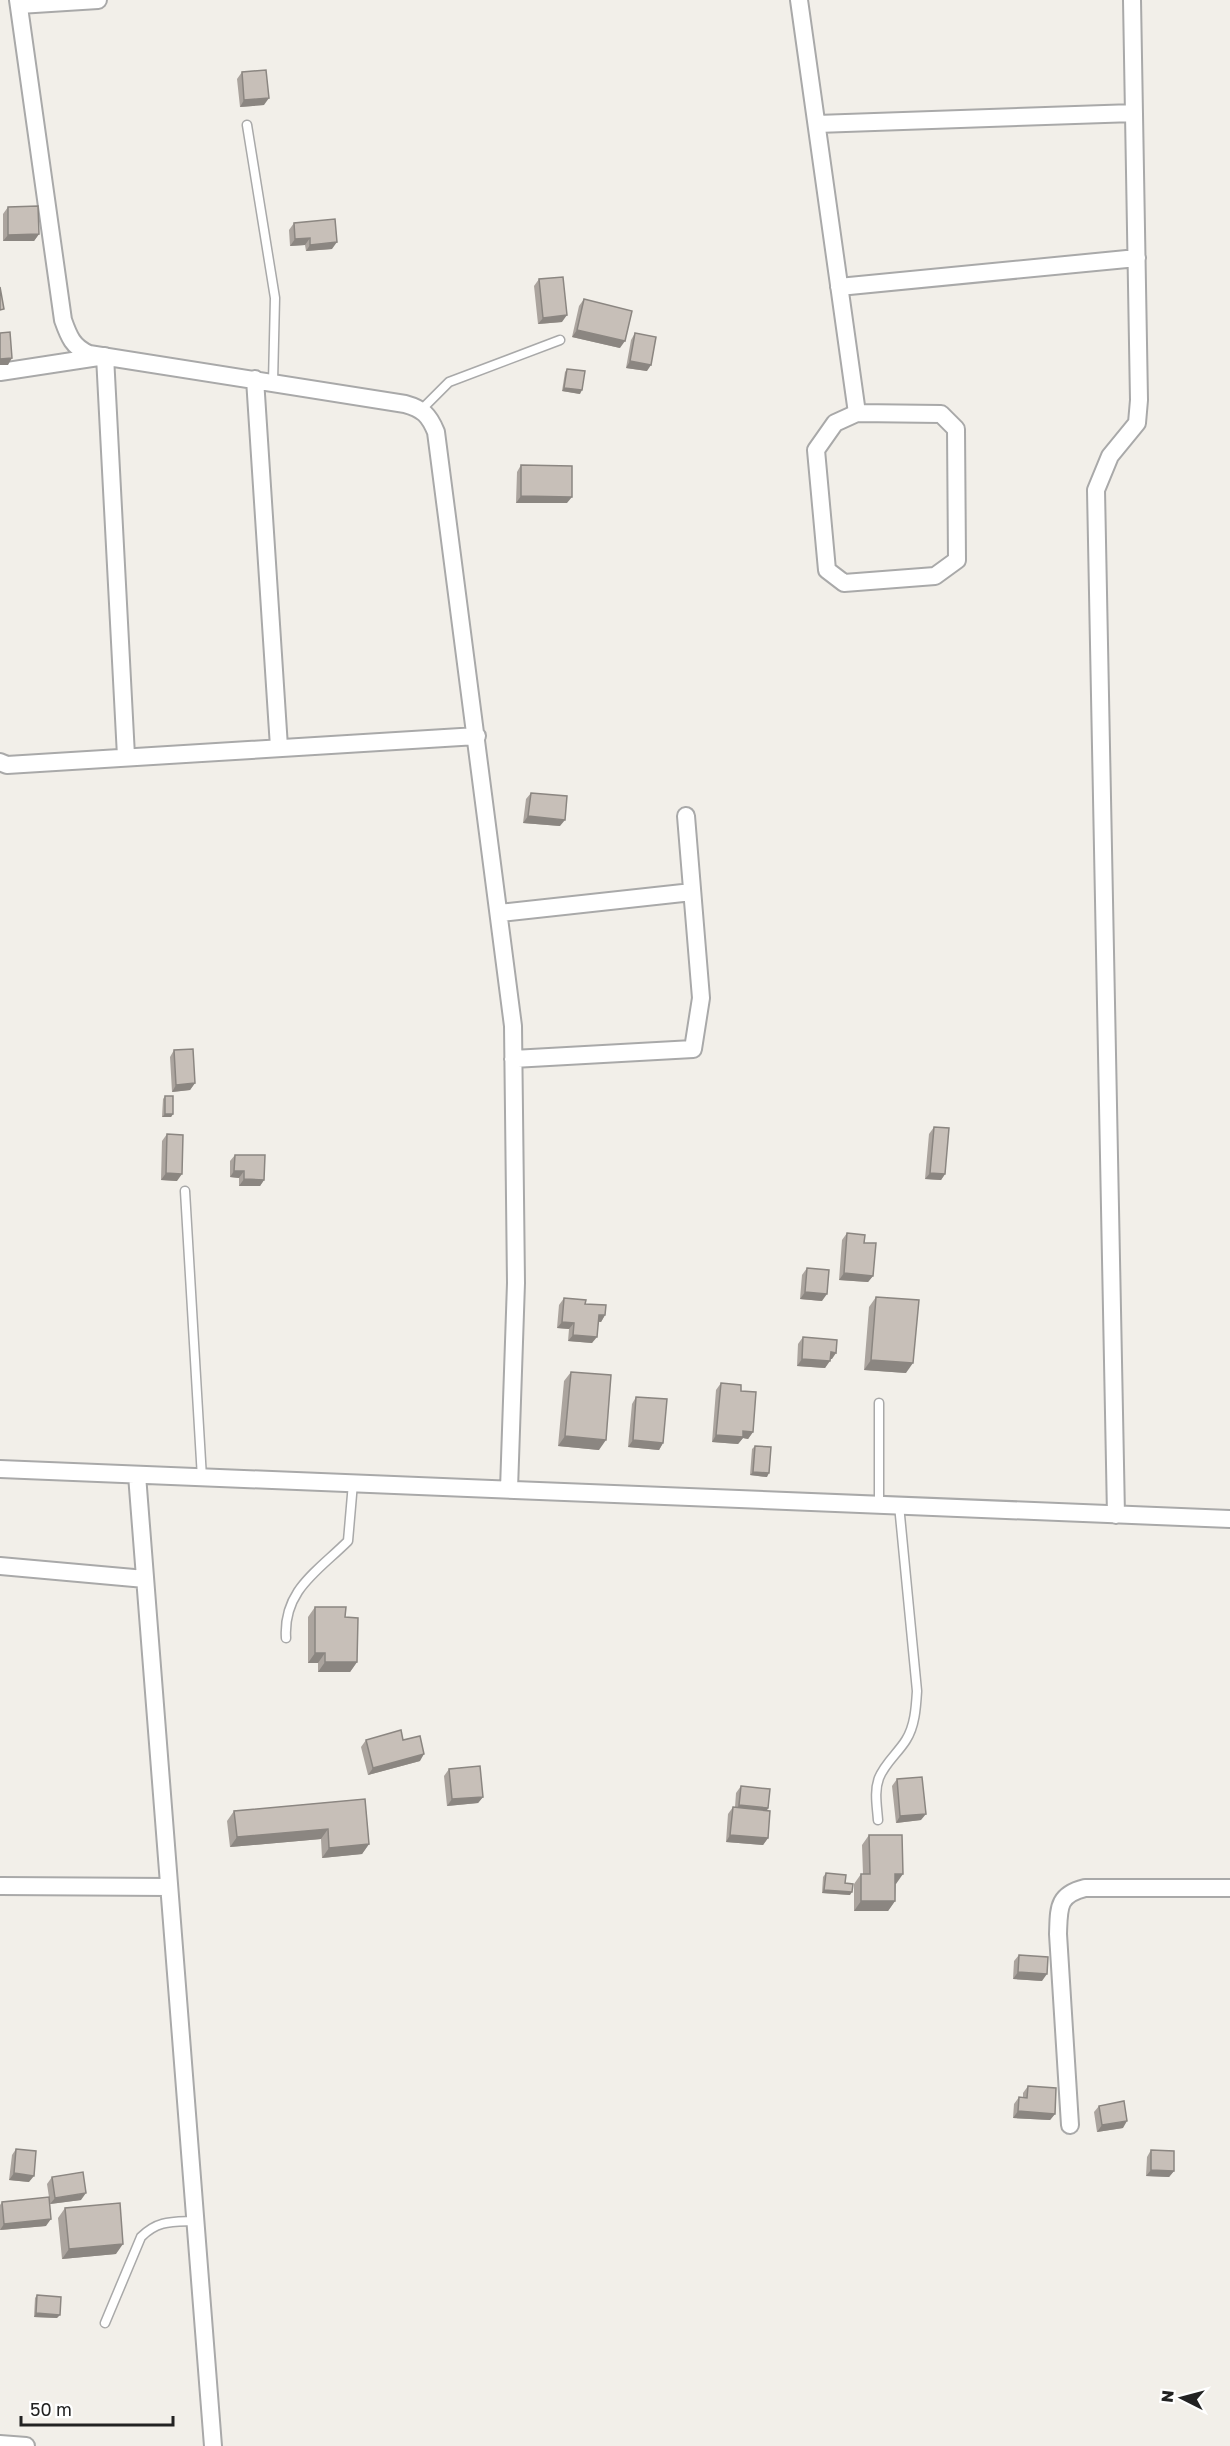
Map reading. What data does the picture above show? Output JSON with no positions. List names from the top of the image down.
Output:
{
  "scale_bar": "50 m",
  "north": "left"
}
